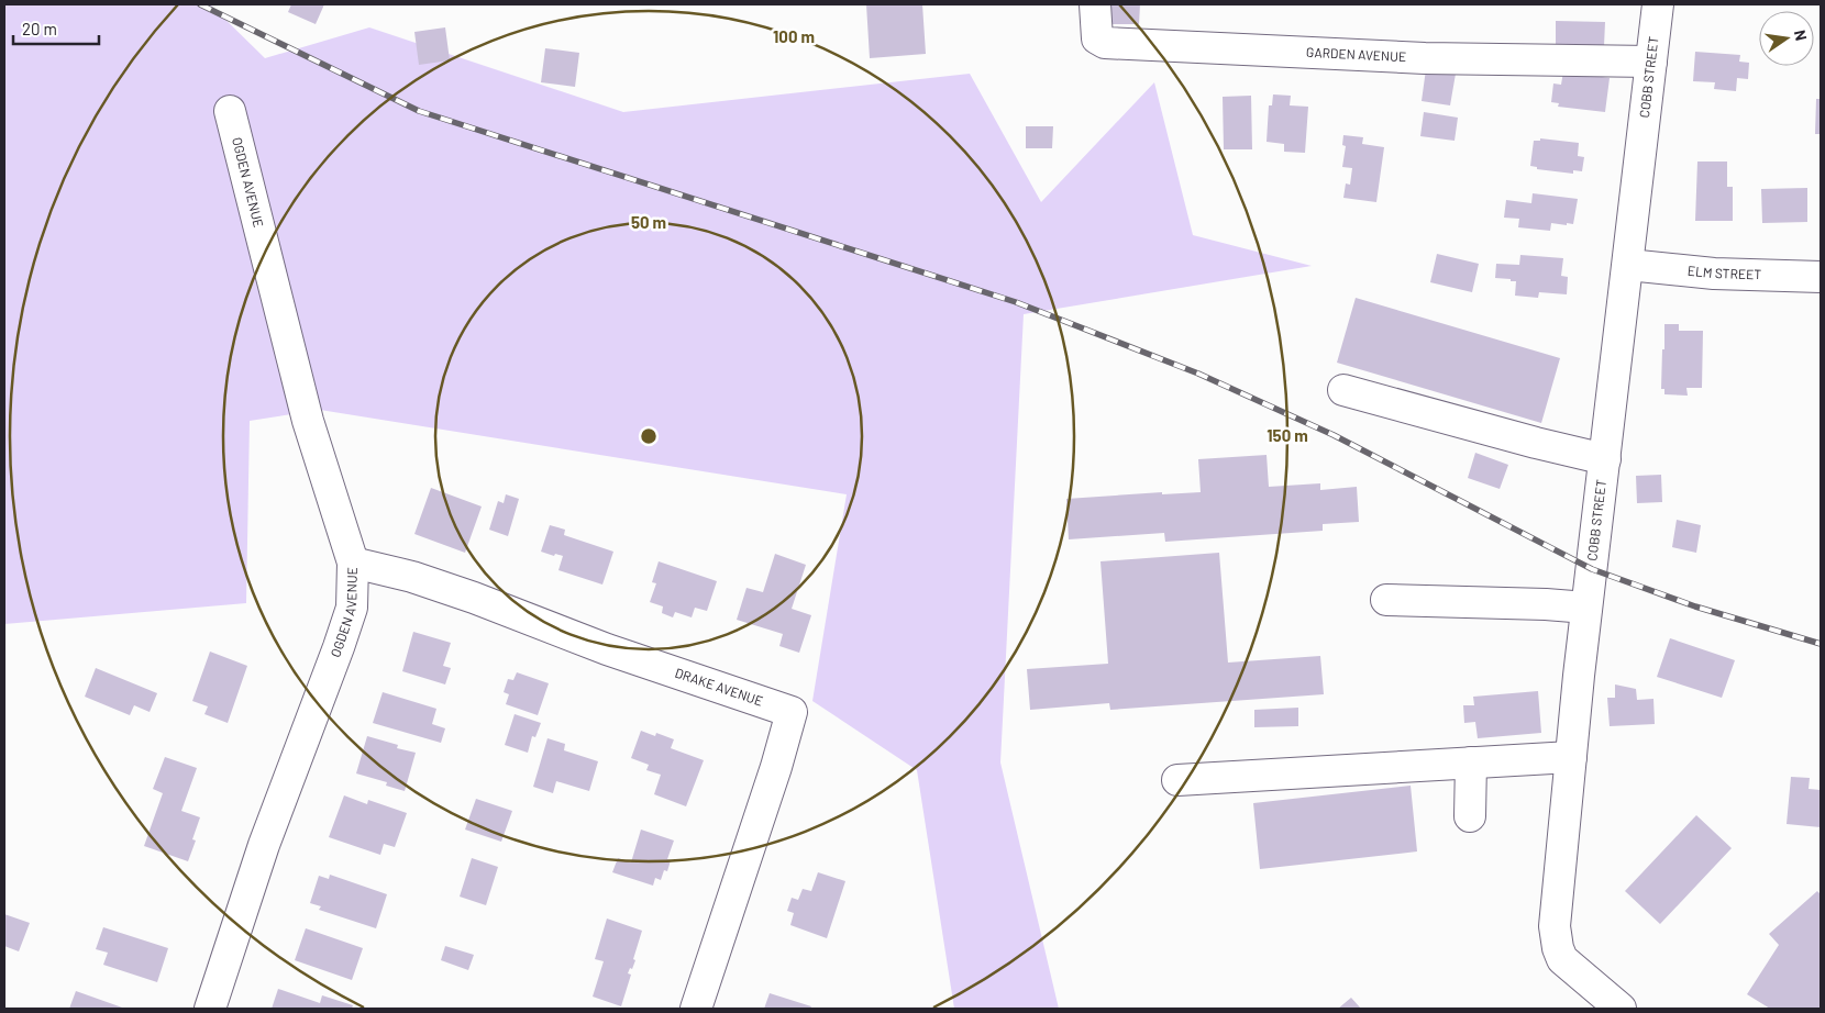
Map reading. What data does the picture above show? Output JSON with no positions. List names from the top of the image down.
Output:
{
  "streets": {
    "street": [
      "GARDEN AVENUE",
      "COBB STREET",
      "OGDEN AVENUE",
      "ELM STREET",
      "DRAKE AVENUE"
    ]
  },
  "crossings": [
    ["GARDEN AVENUE", "COBB STREET"],
    ["COBB STREET", "ELM STREET"],
    ["OGDEN AVENUE", "DRAKE AVENUE"]
  ],
  "scale_bar": "20 m",
  "north": "right",
  "rings": ["100 m", "50 m", "150 m"]
}
